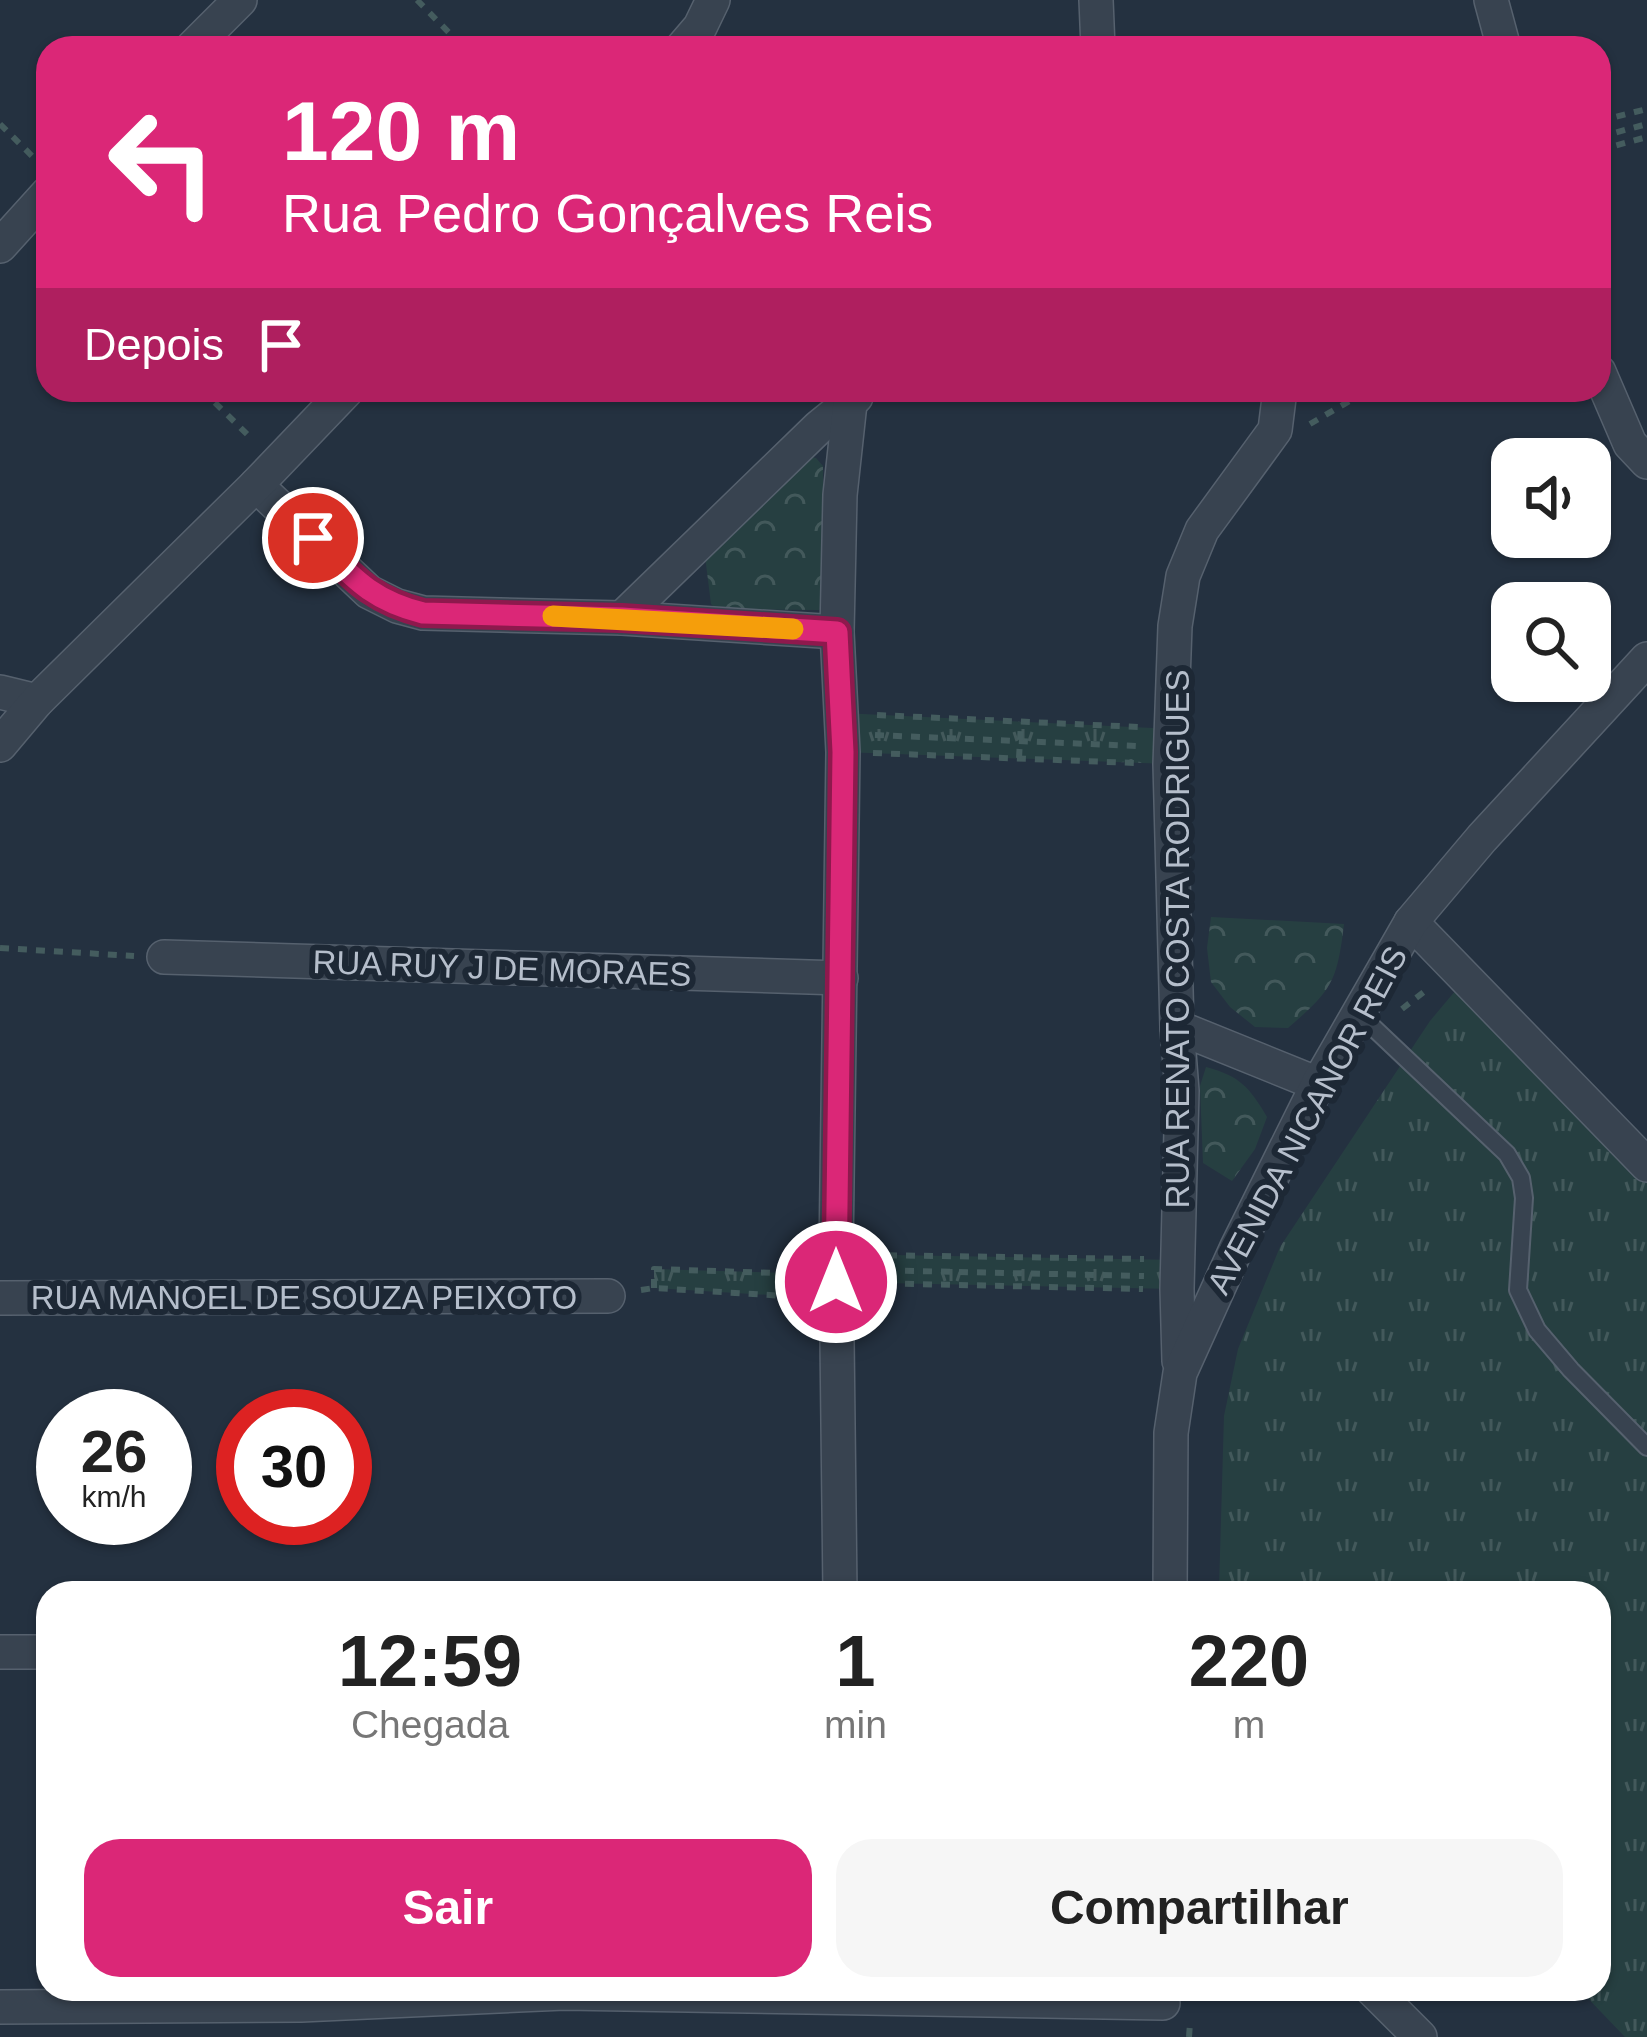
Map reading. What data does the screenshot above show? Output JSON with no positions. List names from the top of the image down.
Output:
{
  "streets": {
    "street": [
      "RUA RENATO COSTA RODRIGUES",
      "RUA RUY J DE MORAES",
      "AVENIDA NICANOR REIS",
      "RUA MANOEL DE SOUZA PEIXOTO"
    ]
  },
  "crossings": [
    ["RUA RENATO COSTA RODRIGUES", "AVENIDA NICANOR REIS"]
  ],
  "page": {
    "turn": ["120 m", "Rua Pedro Gonçalves Reis"],
    "then": "Depois",
    "speed": "26 km/h",
    "limit": "30",
    "eta": [
      "12:59",
      "Chegada",
      "1",
      "min",
      "220",
      "m"
    ],
    "buttons": ["Sair", "Compartilhar"]
  }
}
